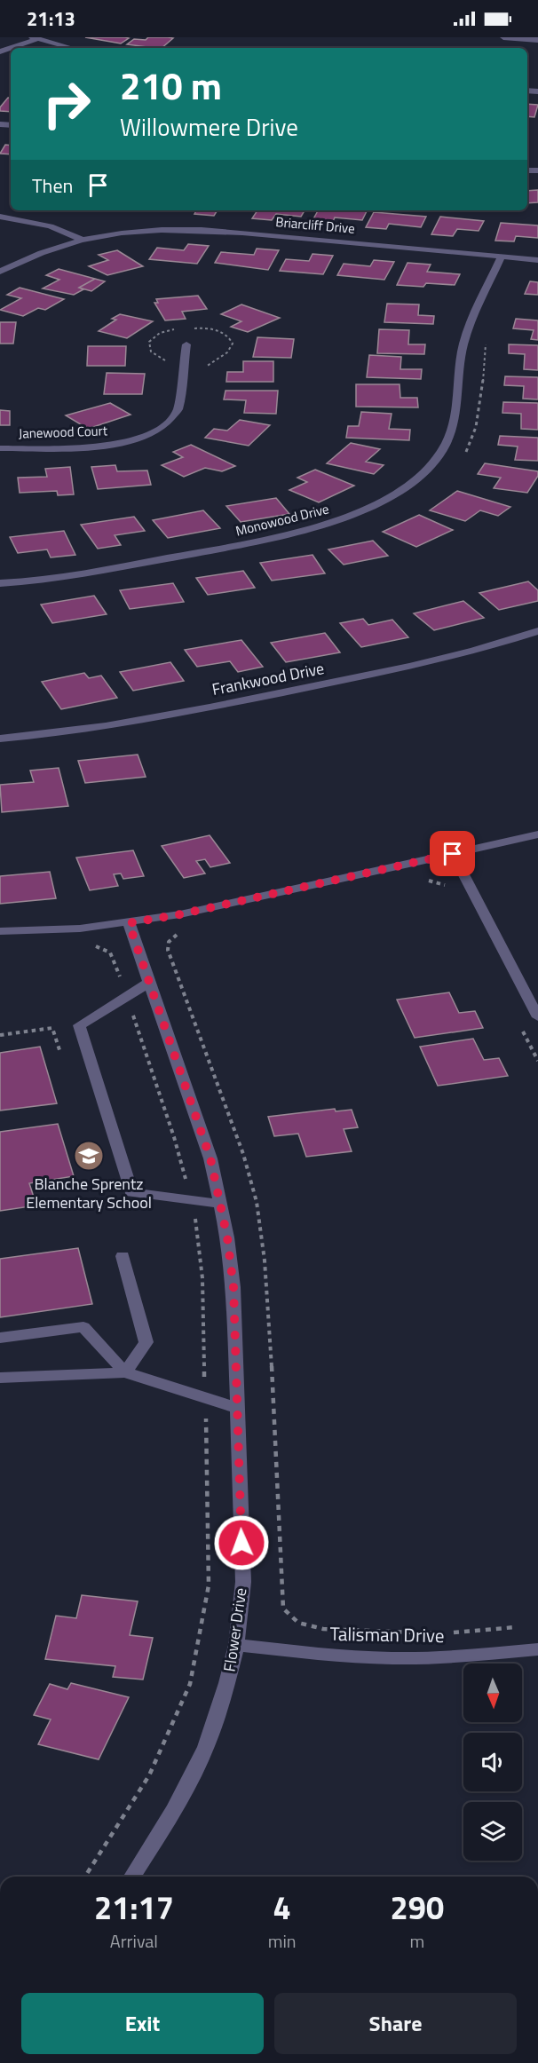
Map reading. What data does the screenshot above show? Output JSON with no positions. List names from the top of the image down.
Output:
{
  "streets": {
    "street": [
      "Briarcliff Drive",
      "Janewood Court",
      "Monowood Drive",
      "Frankwood Drive",
      "Flower Drive",
      "Talisman Drive"
    ]
  },
  "crossings": [
    ["Briarcliff Drive", "Monowood Drive"],
    ["Flower Drive", "Talisman Drive"]
  ],
  "places": {
    "school or university": ["Blanche Sprentz Elementary School"]
  },
  "north": "bottom",
  "page": {
    "status": "21:13",
    "turn": ["210 m", "Willowmere Drive"],
    "then": "Then",
    "eta": [
      "21:17",
      "Arrival",
      "4",
      "min",
      "290",
      "m"
    ],
    "buttons": ["Exit", "Share"]
  }
}
